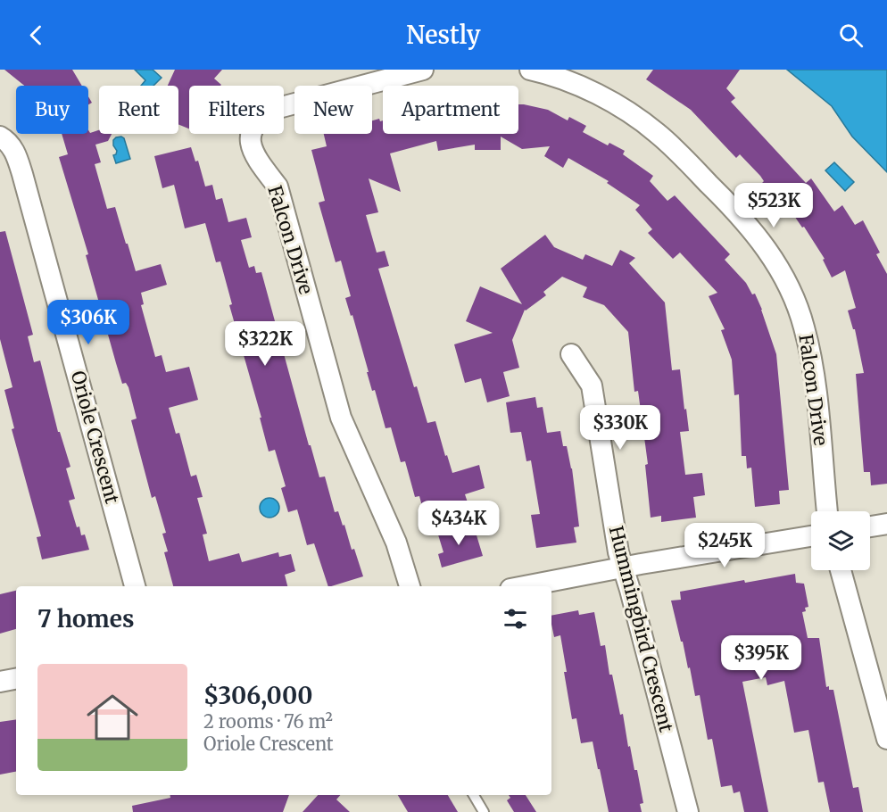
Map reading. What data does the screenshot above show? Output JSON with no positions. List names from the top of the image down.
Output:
{
  "streets": {
    "street": ["Falcon Drive", "Oriole Crescent", "Hummingbird Crescent"]
  },
  "page": {
    "header": "Nestly",
    "chip": [
      "Buy",
      "Rent",
      "Filters",
      "New",
      "Apartment"
    ],
    "price": [
      "$523K",
      "$306K",
      "$322K",
      "$330K",
      "$434K",
      "$245K",
      "$395K"
    ],
    "heading": "7 homes",
    "list": [
      {
        "name": "$306,000",
        "note": "2 rooms · 76 m² · Oriole Crescent"
      }
    ]
  }
}
